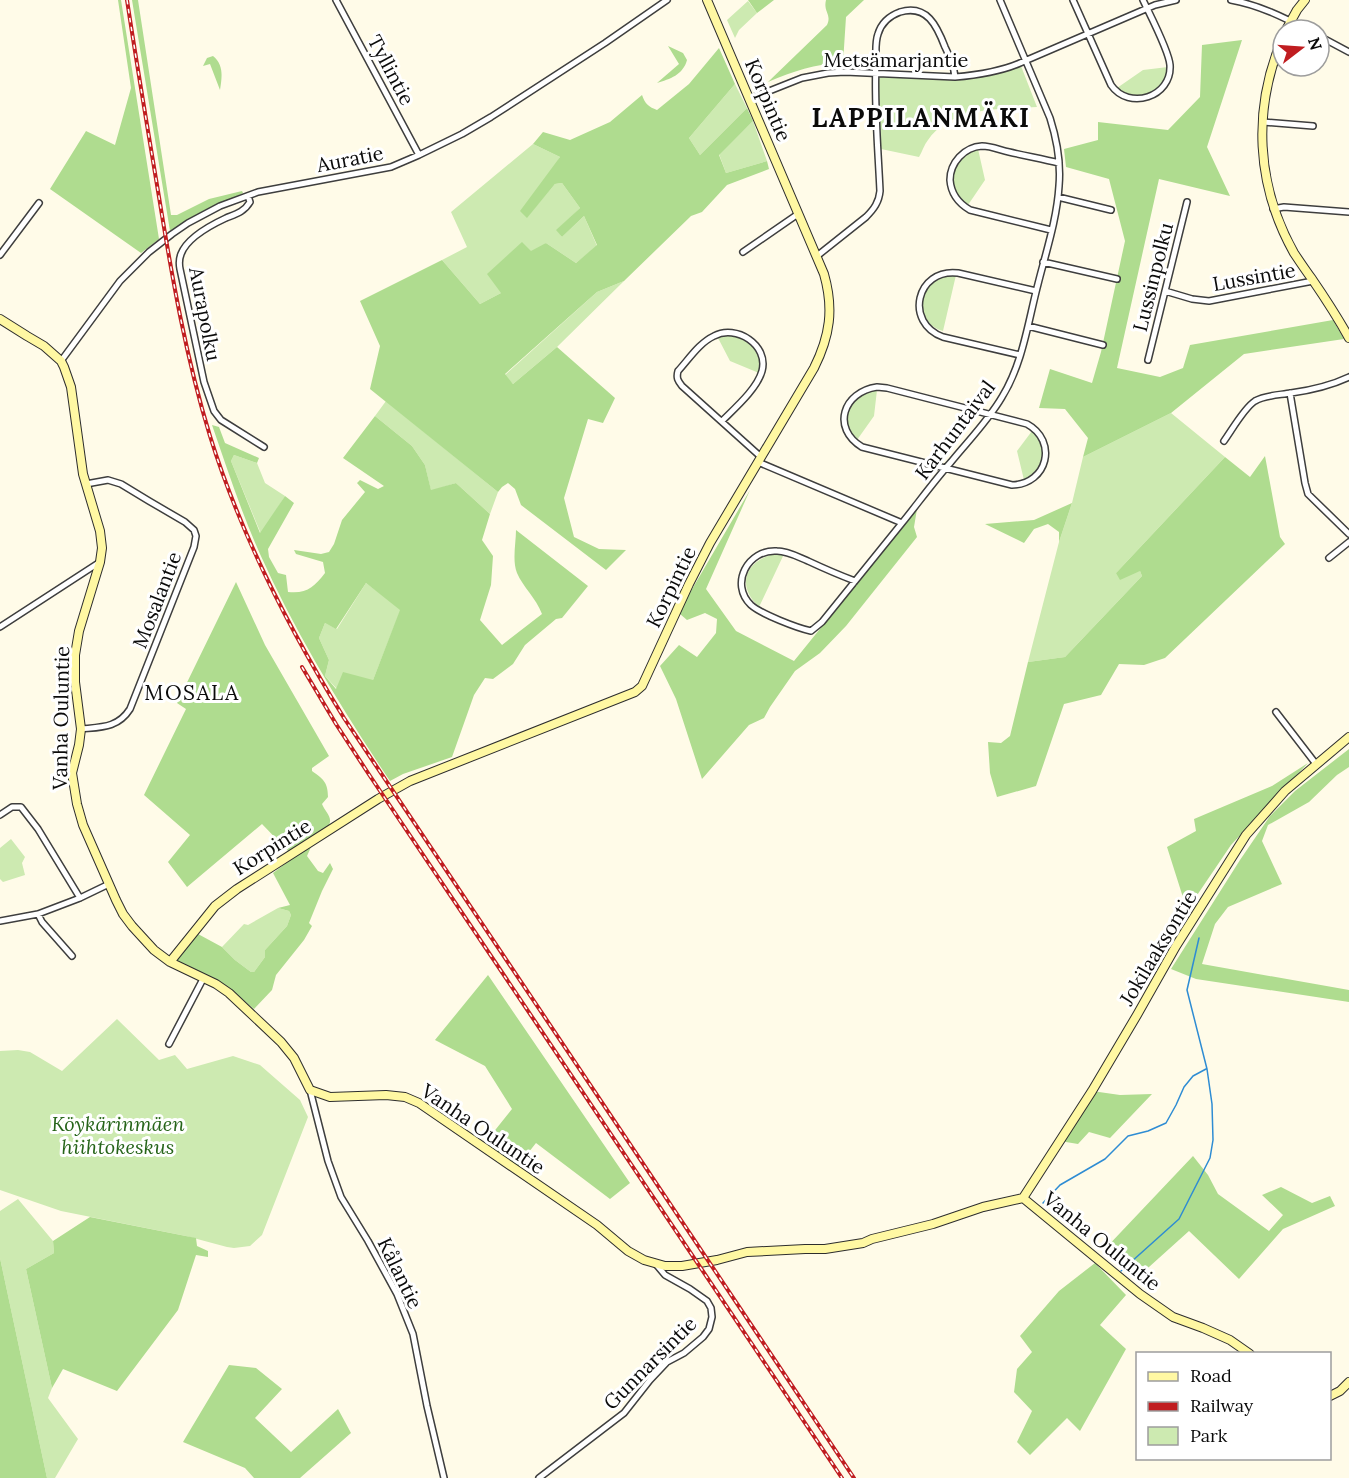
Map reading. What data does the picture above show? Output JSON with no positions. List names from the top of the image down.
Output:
{
  "streets": {
    "street": [
      "Metsämarjantie",
      "Tyllintie",
      "Korpintie",
      "Auratie",
      "Lussinpolku",
      "Lussintie",
      "Aurapolku",
      "Karhuntaival",
      "Mosalantie",
      "Vanha Ouluntie",
      "Jokilaaksontie",
      "Kålantie",
      "Gunnarsintie"
    ]
  },
  "crossings": [
    ["Metsämarjantie", "Korpintie"],
    ["Metsämarjantie", "Karhuntaival"],
    ["Tyllintie", "Auratie"],
    ["Korpintie", "Vanha Ouluntie"],
    ["Auratie", "Aurapolku"],
    ["Auratie", "Vanha Ouluntie"],
    ["Lussinpolku", "Lussintie"],
    ["Mosalantie", "Vanha Ouluntie"],
    ["Vanha Ouluntie", "Jokilaaksontie"],
    ["Vanha Ouluntie", "Kålantie"],
    ["Vanha Ouluntie", "Gunnarsintie"]
  ],
  "districts": ["LAPPILANMÄKI", "MOSALA"],
  "parks": ["Köykärinmäen hiihtokeskus"],
  "legend": ["Road", "Railway", "Park"],
  "north": "right"
}
